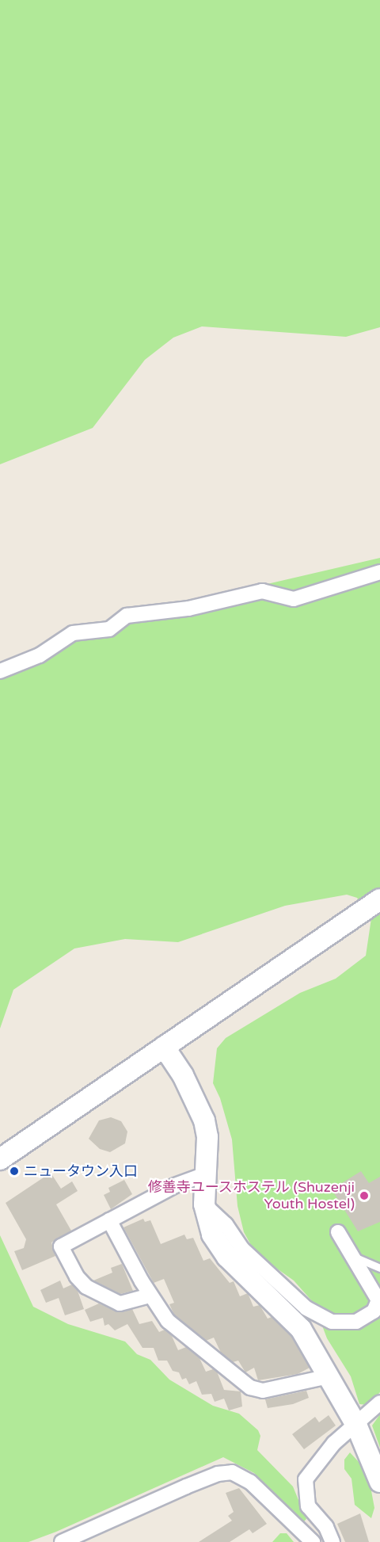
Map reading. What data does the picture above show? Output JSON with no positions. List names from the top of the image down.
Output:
{
  "places": ["ニュータウン入口", "修善寺ユースホステル (Shuzenji Youth Hostel)"]
}
